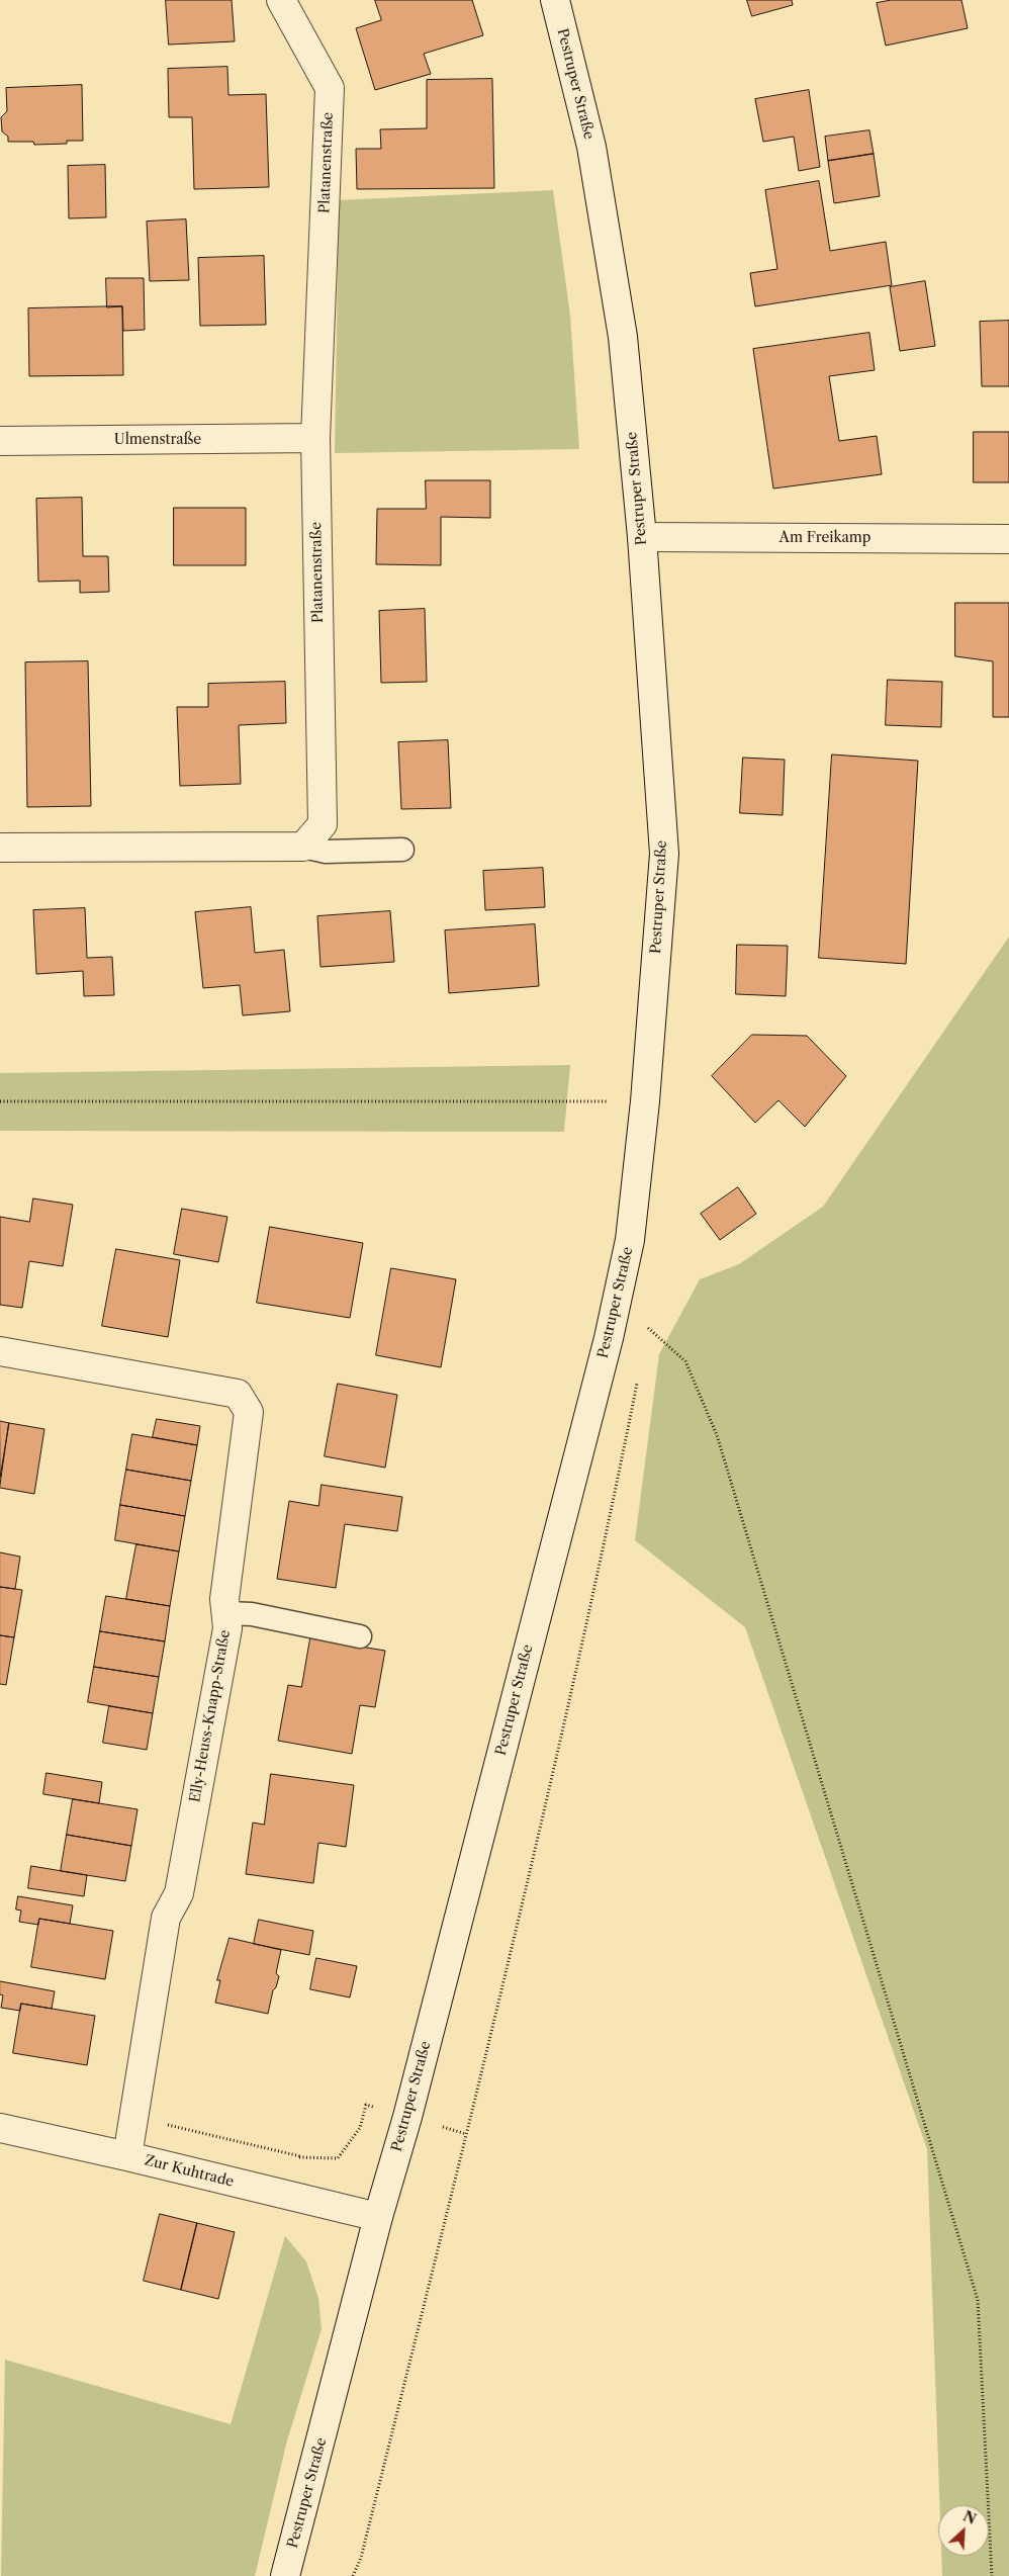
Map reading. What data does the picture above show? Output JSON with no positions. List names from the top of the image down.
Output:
{
  "streets": {
    "street": [
      "Pestruper Straße",
      "Platanenstraße",
      "Ulmenstraße",
      "Am Freikamp",
      "Elly-Heuss-Knapp-Straße",
      "Zur Kuhtrade"
    ]
  },
  "crossings": [
    ["Pestruper Straße", "Am Freikamp"],
    ["Pestruper Straße", "Zur Kuhtrade"],
    ["Platanenstraße", "Ulmenstraße"],
    ["Elly-Heuss-Knapp-Straße", "Zur Kuhtrade"]
  ],
  "north": "top right"
}
